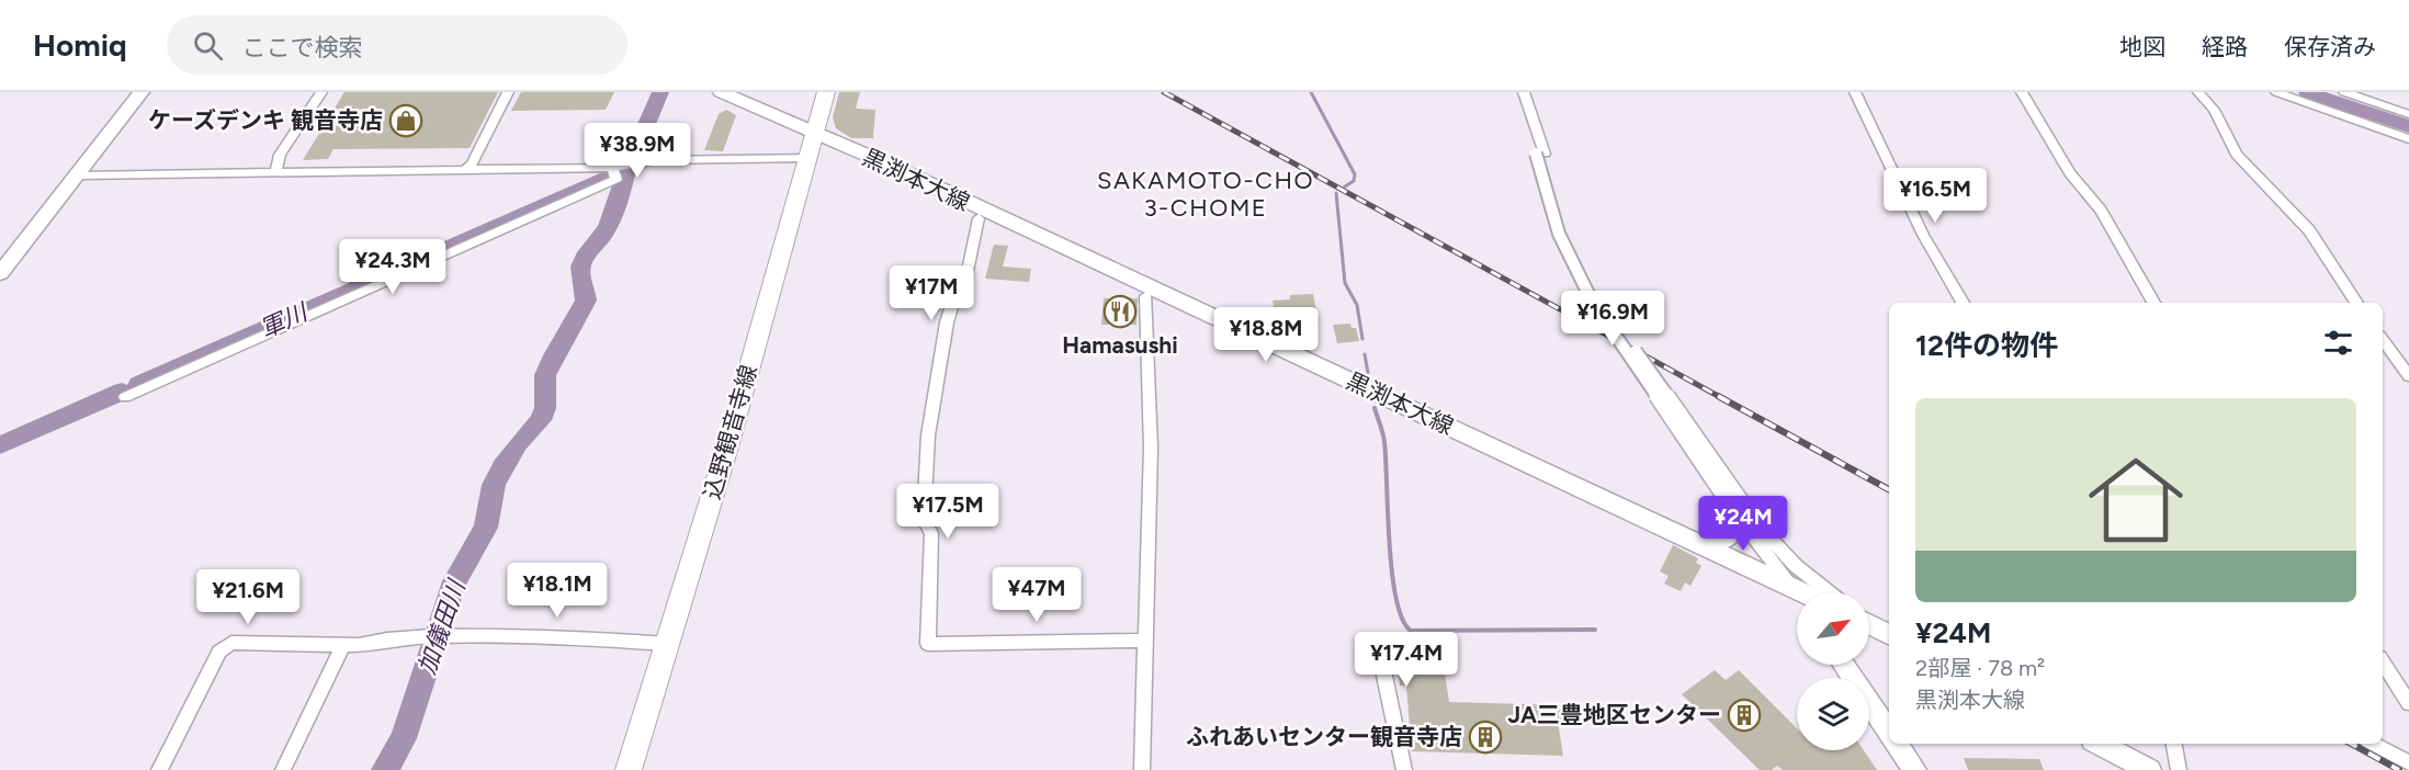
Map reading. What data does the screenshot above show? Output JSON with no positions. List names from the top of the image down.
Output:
{
  "streets": {
    "main road": ["黒渕本大線", "込野観音寺線"]
  },
  "crossings": [
    ["黒渕本大線", "込野観音寺線"]
  ],
  "districts": ["SAKAMOTO-CHO 3-CHOME"],
  "water": ["軍川", "加儀田川"],
  "places": {
    "shop": ["ケーズデンキ 観音寺店"],
    "restaurant": ["Hamasushi"],
    "building": ["JA三豊地区センター", "ふれあいセンター観音寺店"]
  },
  "north": "top right",
  "page": {
    "header": "Homiq",
    "search": "ここで検索",
    "nav": ["地図", "経路", "保存済み"],
    "price": [
      "¥38.9M",
      "¥16.5M",
      "¥24.3M",
      "¥17M",
      "¥16.9M",
      "¥18.8M",
      "¥17.5M",
      "¥24M",
      "¥18.1M",
      "¥47M",
      "¥21.6M",
      "¥17.4M"
    ],
    "heading": "12件の物件",
    "list": [
      {
        "name": "¥24M",
        "note": "2部屋 · 78 m² · 黒渕本大線"
      }
    ]
  }
}
